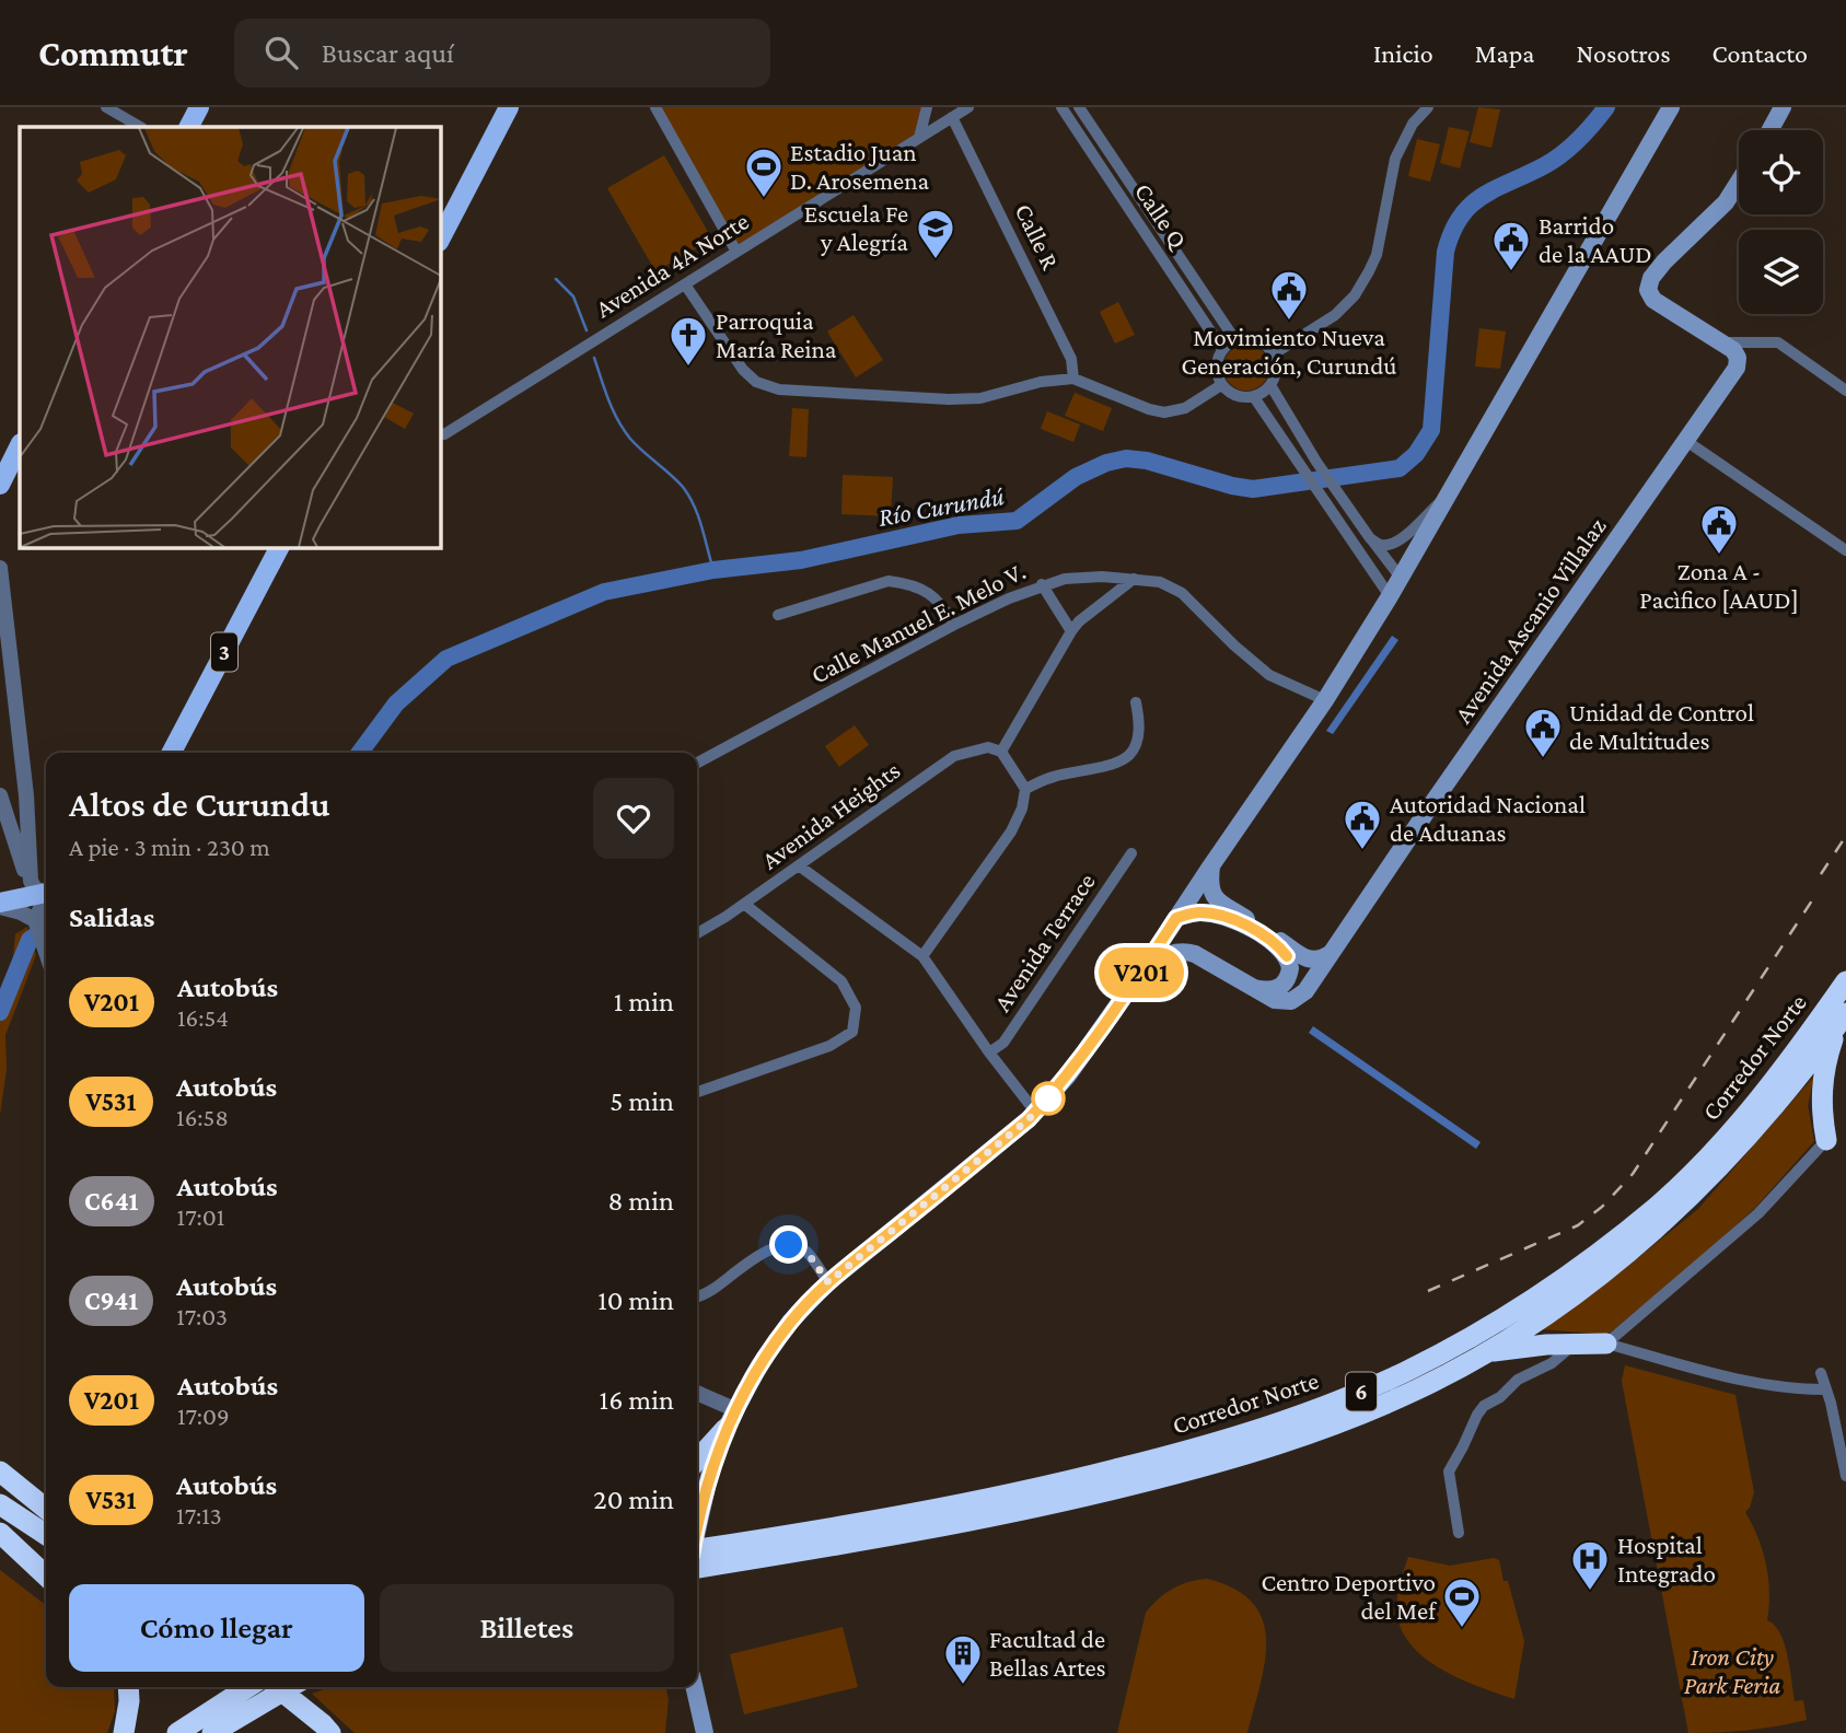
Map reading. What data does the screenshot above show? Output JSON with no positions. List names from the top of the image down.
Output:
{
  "streets": {
    "highway": ["Corredor Norte", "6"],
    "main road": ["Avenida Ascanio Villalaz", "3"],
    "street": [
      "Calle Q",
      "Calle R",
      "Avenida 4A Norte",
      "Calle Manuel E. Melo V.",
      "Avenida Heights",
      "Avenida Terrace"
    ]
  },
  "crossings": [
    ["Calle R", "Avenida 4A Norte"],
    ["Avenida Ascanio Villalaz", "Calle Manuel E. Melo V."]
  ],
  "water": ["Río Curundú"],
  "parks": ["Iron City Park Feria"],
  "places": {
    "sports": ["Estadio Juan D. Arosemena", "Centro Deportivo del Mef"],
    "school or university": ["Escuela Fe y Alegría"],
    "public building": [
      "Barrido de la AAUD",
      "Movimiento Nueva Generación, Curundú",
      "Zona A - Pacìfico [AAUD]",
      "Unidad de Control de Multitudes",
      "Autoridad Nacional de Aduanas"
    ],
    "church": ["Parroquia María Reina"],
    "hospital": ["Hospital Integrado"],
    "building": ["Facultad de Bellas Artes"]
  },
  "lines": ["bus line V201"],
  "page": {
    "header": "Commutr",
    "search": "Buscar aquí",
    "nav": [
      "Inicio",
      "Mapa",
      "Nosotros",
      "Contacto"
    ],
    "on_map": "V201",
    "heading": [
      ["Altos de Curundu", "A pie · 3 min · 230 m"],
      "Salidas"
    ],
    "list": [
      {
        "mark": "V201",
        "name": "Autobús",
        "note": "16:54",
        "value": "1 min"
      },
      {
        "mark": "V531",
        "name": "Autobús",
        "note": "16:58",
        "value": "5 min"
      },
      {
        "mark": "C641",
        "name": "Autobús",
        "note": "17:01",
        "value": "8 min"
      },
      {
        "mark": "C941",
        "name": "Autobús",
        "note": "17:03",
        "value": "10 min"
      },
      {
        "mark": "V201",
        "name": "Autobús",
        "note": "17:09",
        "value": "16 min"
      },
      {
        "mark": "V531",
        "name": "Autobús",
        "note": "17:13",
        "value": "20 min"
      }
    ],
    "buttons": ["Cómo llegar", "Billetes"]
  }
}
